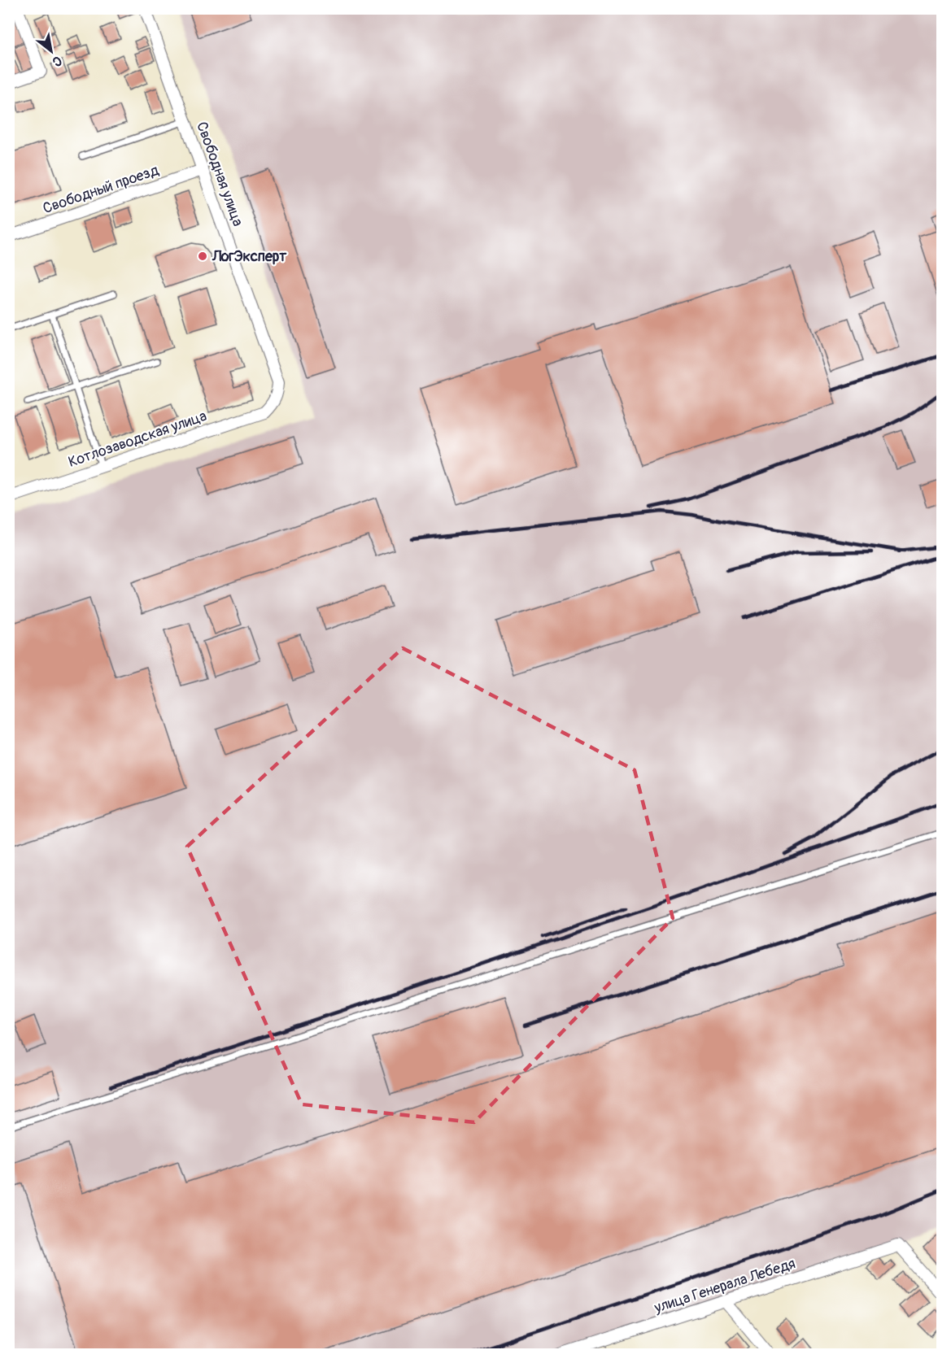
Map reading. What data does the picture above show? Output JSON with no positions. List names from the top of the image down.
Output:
{
  "streets": {
    "street": [
      "Свободная улица",
      "Свободный проезд",
      "Котлозаводская улица",
      "улица Генерала Лебедя"
    ]
  },
  "crossings": [
    ["Свободная улица", "Свободный проезд"],
    ["Свободная улица", "Котлозаводская улица"]
  ],
  "places": ["ЛогЭксперт"],
  "north": "bottom right"
}
